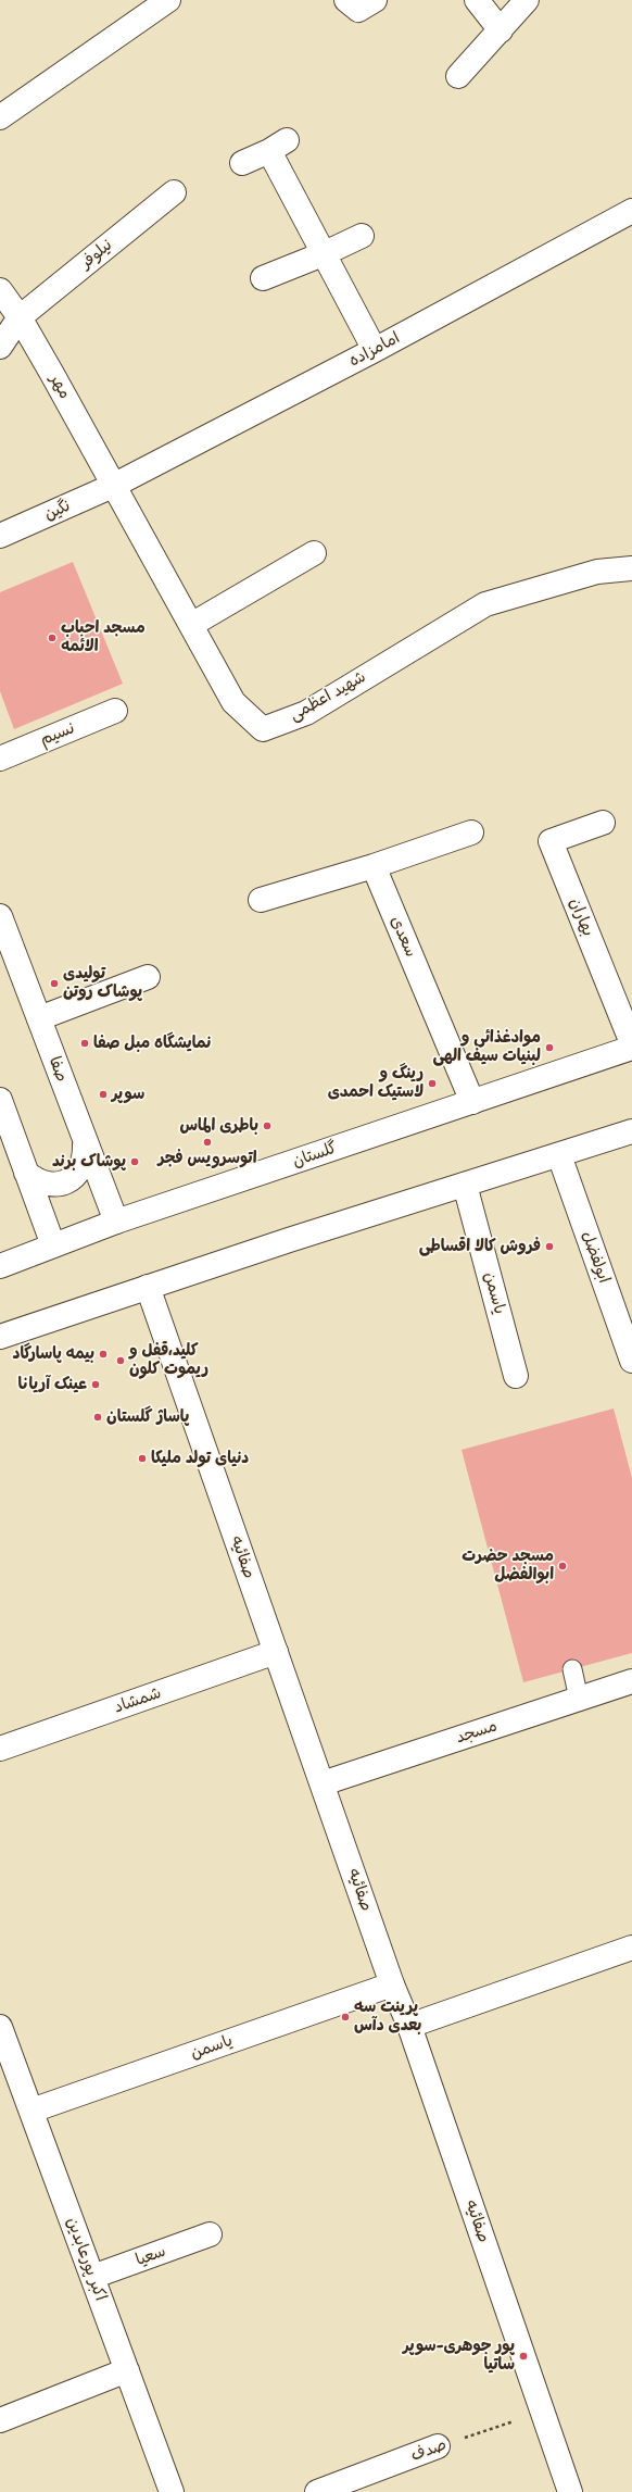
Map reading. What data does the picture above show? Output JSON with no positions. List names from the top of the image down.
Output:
{
  "streets": {
    "street": [
      "نیلوفر",
      "امامزاده",
      "مهر",
      "نگین",
      "شهید اعظمی",
      "نسیم",
      "بهاران",
      "سعدی",
      "صفا",
      "گلستان",
      "ابولفضل",
      "یاسمن",
      "صفائیه",
      "شمشاد",
      "مسجد",
      "سعیا",
      "اکبر پورعابدین",
      "صدف"
    ]
  },
  "crossings": [
    ["نیلوفر", "مهر"],
    ["امامزاده", "مهر"],
    ["امامزاده", "نگین"],
    ["امامزاده", "شهید اعظمی"],
    ["مهر", "نگین"],
    ["مهر", "شهید اعظمی"],
    ["نگین", "شهید اعظمی"],
    ["سعدی", "گلستان"],
    ["صفا", "گلستان"],
    ["یاسمن", "صفائیه"],
    ["یاسمن", "اکبر پورعابدین"],
    ["صفائیه", "شمشاد"],
    ["صفائیه", "مسجد"],
    ["صفائیه", "صدف"],
    ["سعیا", "اکبر پورعابدین"]
  ],
  "places": [
    "مسجد احباب الائمه",
    "تولیدی پوشاک روتن",
    "نمایشگاه مبل صفا",
    "موادغذائی و لبنیات سیف الهی",
    "رینگ و لاستیک احمدی",
    "سوپر",
    "باطری الماس",
    "اتوسرویس فجر",
    "پوشاک برند",
    "فروش کالا اقساطی",
    "بیمه پاسارگاد",
    "کلید،قفل و ریموت کلون",
    "عینک آریانا",
    "پاساژ گلستان",
    "دنیای تولد ملیکا",
    "مسجد حضرت ابوالفضل",
    "پرینت سه بعدی دآس",
    "پور جوهری-سوپر ساتیا"
  ]
}
